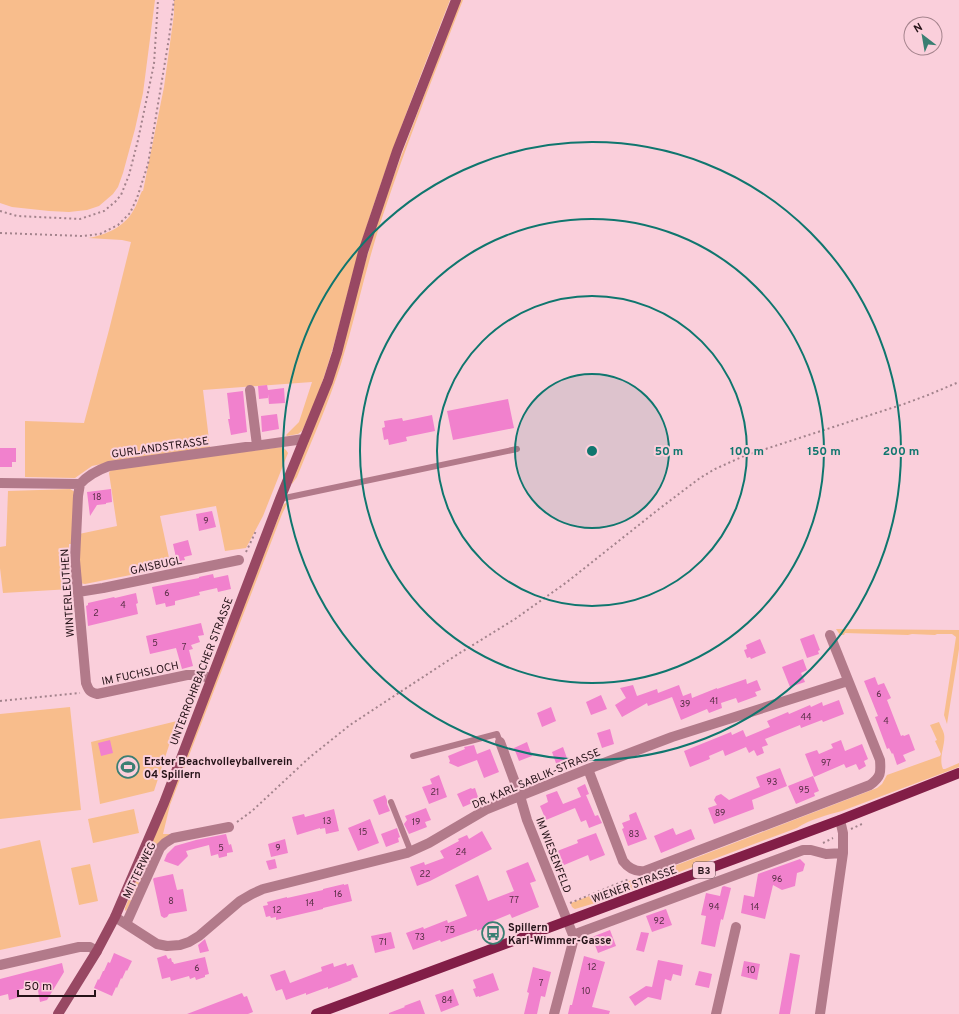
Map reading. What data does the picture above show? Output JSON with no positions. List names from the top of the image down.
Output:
{
  "streets": {
    "main road": ["UNTERROHRBACHER STRASSE", "B3", "WIENER STRASSE"],
    "street": [
      "GURLANDSTRASSE",
      "GAISBUGL",
      "WINTERLEUTHEN",
      "IM FUCHSLOCH",
      "DR. KARL SABLIK-STRASSE",
      "IM WIESENFELD",
      "MITTERWEG"
    ]
  },
  "crossings": [
    ["GURLANDSTRASSE", "WINTERLEUTHEN"],
    ["GURLANDSTRASSE", "UNTERROHRBACHER STRASSE"],
    ["GAISBUGL", "WINTERLEUTHEN"],
    ["WINTERLEUTHEN", "IM FUCHSLOCH"],
    ["UNTERROHRBACHER STRASSE", "IM FUCHSLOCH"],
    ["UNTERROHRBACHER STRASSE", "DR. KARL SABLIK-STRASSE"],
    ["DR. KARL SABLIK-STRASSE", "IM WIESENFELD"],
    ["DR. KARL SABLIK-STRASSE", "MITTERWEG"],
    ["DR. KARL SABLIK-STRASSE", "WIENER STRASSE"],
    ["IM WIESENFELD", "WIENER STRASSE"]
  ],
  "places": {
    "sports": ["Erster Beachvolleyballverein 04 Spillern"],
    "bus stop": ["Spillern Karl-Wimmer-Gasse"]
  },
  "house_numbers": [
    "18",
    "9",
    "6",
    "4",
    "2",
    "5",
    "7",
    "6",
    "41",
    "39",
    "44",
    "4",
    "97",
    "93",
    "95",
    "21",
    "89",
    "13",
    "19",
    "15",
    "83",
    "5",
    "9",
    "24",
    "22",
    "96",
    "16",
    "77",
    "8",
    "14",
    "94",
    "14",
    "12",
    "92",
    "75",
    "73",
    "71",
    "12",
    "6",
    "10",
    "7",
    "10",
    "84"
  ],
  "scale_bar": "50 m",
  "north": "top left",
  "rings": [
    "50 m",
    "100 m",
    "150 m",
    "200 m"
  ]
}
